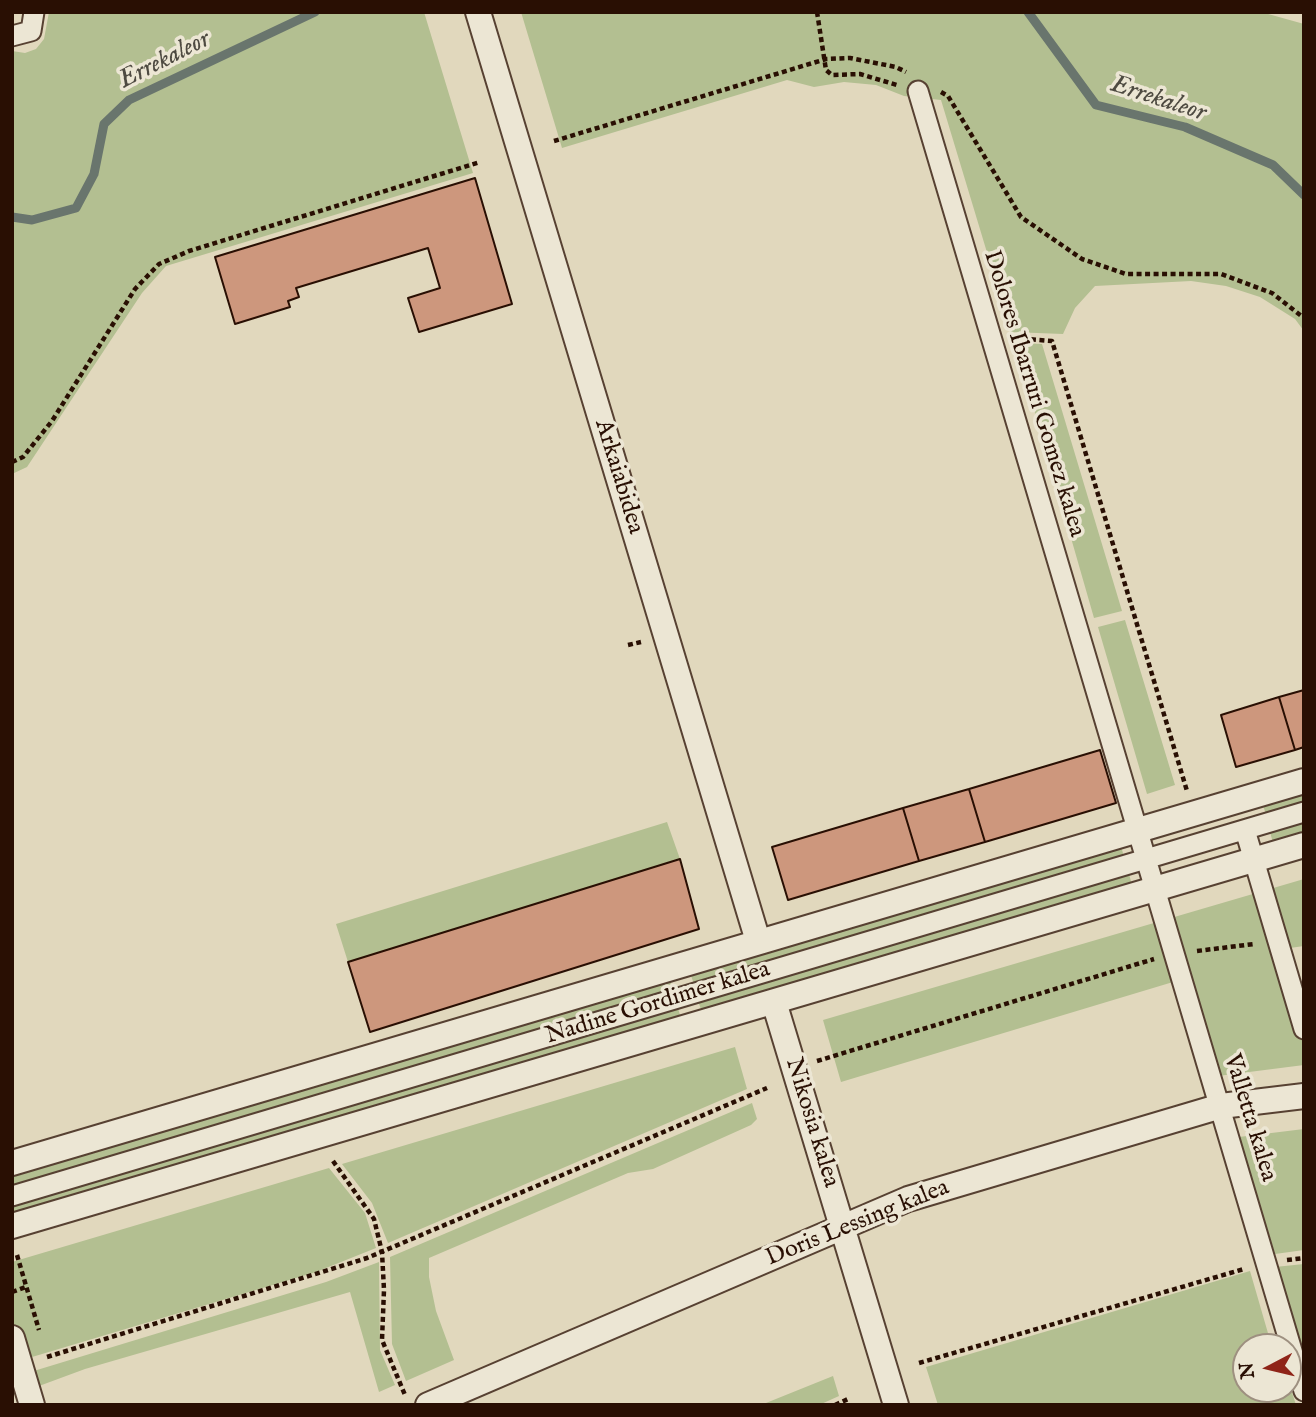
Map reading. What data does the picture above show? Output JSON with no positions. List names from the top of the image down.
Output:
{
  "streets": {
    "street": [
      "Dolores Ibarruri Gomez kalea",
      "Arkaiabidea",
      "Nadine Gordimer kalea",
      "Valletta kalea",
      "Nikosia kalea",
      "Doris Lessing kalea"
    ]
  },
  "crossings": [
    ["Dolores Ibarruri Gomez kalea", "Nadine Gordimer kalea"],
    ["Dolores Ibarruri Gomez kalea", "Valletta kalea"],
    ["Arkaiabidea", "Nadine Gordimer kalea"],
    ["Nadine Gordimer kalea", "Valletta kalea"],
    ["Nadine Gordimer kalea", "Nikosia kalea"],
    ["Valletta kalea", "Doris Lessing kalea"],
    ["Nikosia kalea", "Doris Lessing kalea"]
  ],
  "water": ["Errekaleor"],
  "north": "left"
}
